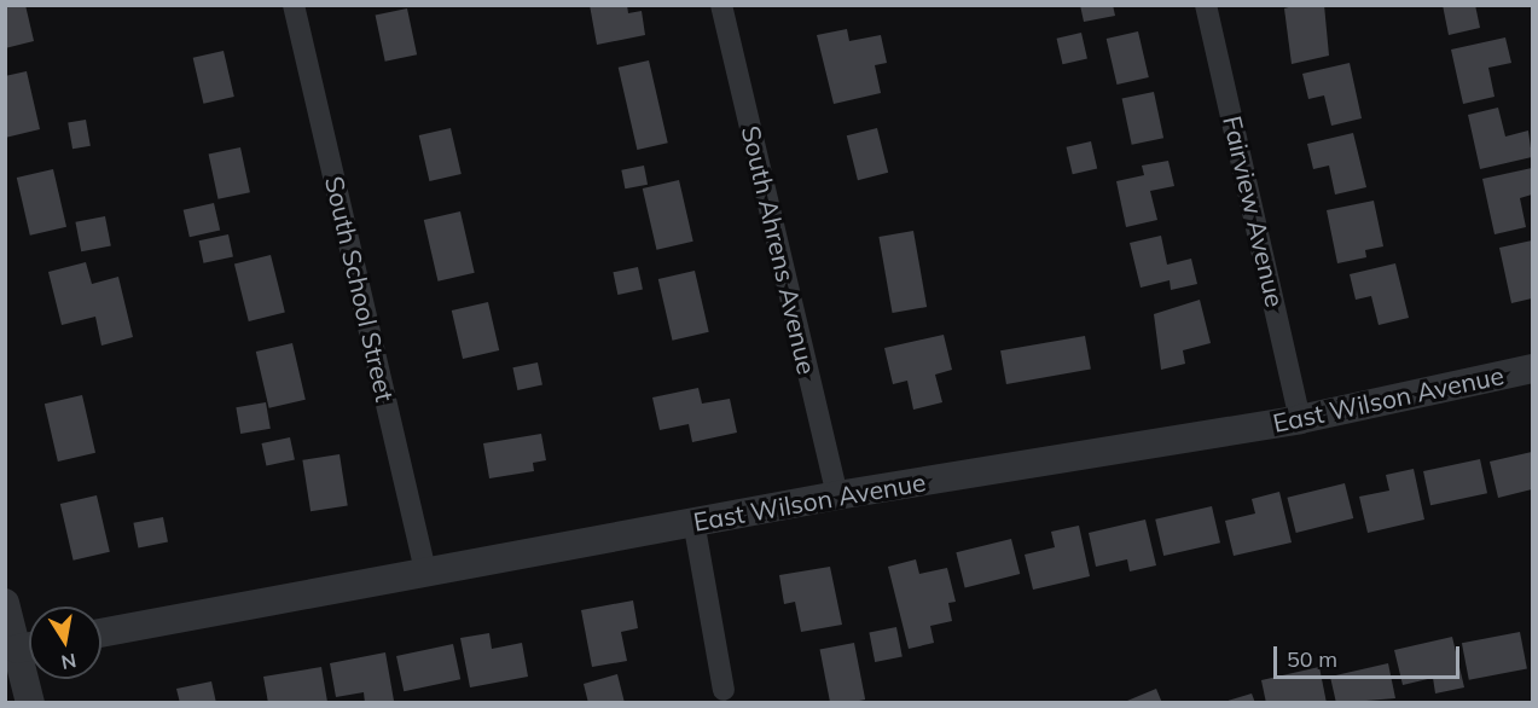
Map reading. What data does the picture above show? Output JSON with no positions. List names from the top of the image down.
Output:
{
  "streets": {
    "street": [
      "Fairview Avenue",
      "South Ahrens Avenue",
      "South School Street",
      "East Wilson Avenue"
    ]
  },
  "crossings": [
    ["Fairview Avenue", "East Wilson Avenue"],
    ["South Ahrens Avenue", "East Wilson Avenue"],
    ["South School Street", "East Wilson Avenue"]
  ],
  "scale_bar": "50 m",
  "north": "bottom"
}
